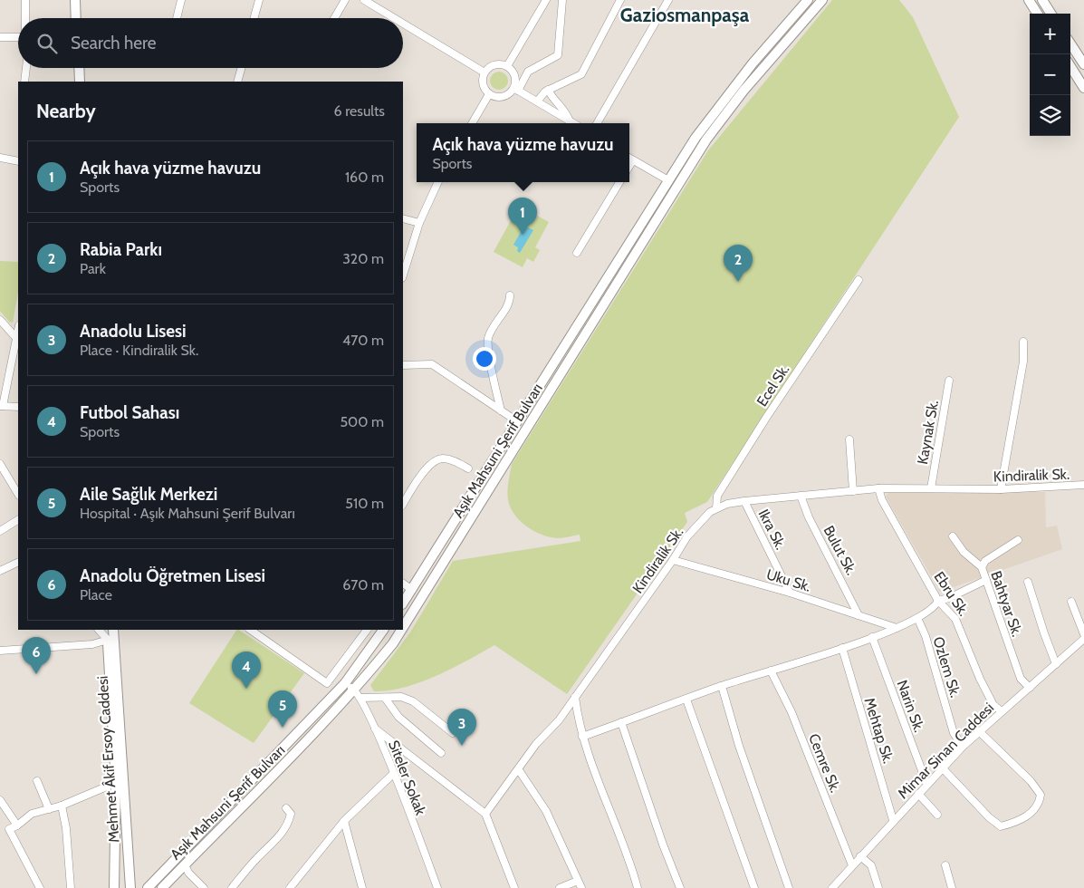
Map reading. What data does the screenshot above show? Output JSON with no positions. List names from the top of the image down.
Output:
{
  "streets": {
    "main road": ["Aşık Mahsuni Şerif Bulvarı", "Mehmet Âkif Ersoy Caddesi"],
    "street": [
      "Ecel Sk.",
      "Kaynak Sk.",
      "Kindiralik Sk.",
      "Ikra Sk.",
      "Bulut Sk.",
      "Uku Sk.",
      "Ebru Sk.",
      "Bahtyar Sk.",
      "Ozlem Sk.",
      "Narin Sk.",
      "Mehtap Sk.",
      "Mimar Sinan Caddesi",
      "Cemre Sk.",
      "Siteler Sokak"
    ]
  },
  "crossings": [
    ["Ecel Sk.", "Kindiralik Sk."],
    ["Kaynak Sk.", "Kindiralik Sk."],
    ["Aşık Mahsuni Şerif Bulvarı", "Siteler Sokak"],
    ["Kindiralik Sk.", "Ikra Sk."],
    ["Kindiralik Sk.", "Bulut Sk."],
    ["Kindiralik Sk.", "Uku Sk."],
    ["Kindiralik Sk.", "Ebru Sk."],
    ["Ikra Sk.", "Uku Sk."],
    ["Bulut Sk.", "Uku Sk."],
    ["Ebru Sk.", "Mimar Sinan Caddesi"],
    ["Bahtyar Sk.", "Mimar Sinan Caddesi"],
    ["Ozlem Sk.", "Mimar Sinan Caddesi"],
    ["Narin Sk.", "Mimar Sinan Caddesi"],
    ["Mehtap Sk.", "Mimar Sinan Caddesi"],
    ["Mimar Sinan Caddesi", "Cemre Sk."]
  ],
  "districts": ["Gaziosmanpaşa"],
  "page": {
    "map_buttons": ["+", "−"],
    "search": "Search here",
    "heading": ["Nearby", "6 results"],
    "popup": ["Açık hava yüzme havuzu", "Sports"],
    "list": [
      {
        "mark": "1",
        "name": "Açık hava yüzme havuzu",
        "note": "Sports",
        "value": "160 m"
      },
      {
        "mark": "2",
        "name": "Rabia Parkı",
        "note": "Park",
        "value": "320 m"
      },
      {
        "mark": "3",
        "name": "Anadolu Lisesi",
        "note": "Place · Kindiralik Sk.",
        "value": "470 m"
      },
      {
        "mark": "4",
        "name": "Futbol Sahası",
        "note": "Sports",
        "value": "500 m"
      },
      {
        "mark": "5",
        "name": "Aile Sağlık Merkezi",
        "note": "Hospital · Aşık Mahsuni Şerif Bulvarı",
        "value": "510 m"
      },
      {
        "mark": "6",
        "name": "Anadolu Öğretmen Lisesi",
        "note": "Place",
        "value": "670 m"
      }
    ],
    "pins": [
      "1",
      "2",
      "6",
      "4",
      "5",
      "3"
    ]
  }
}
